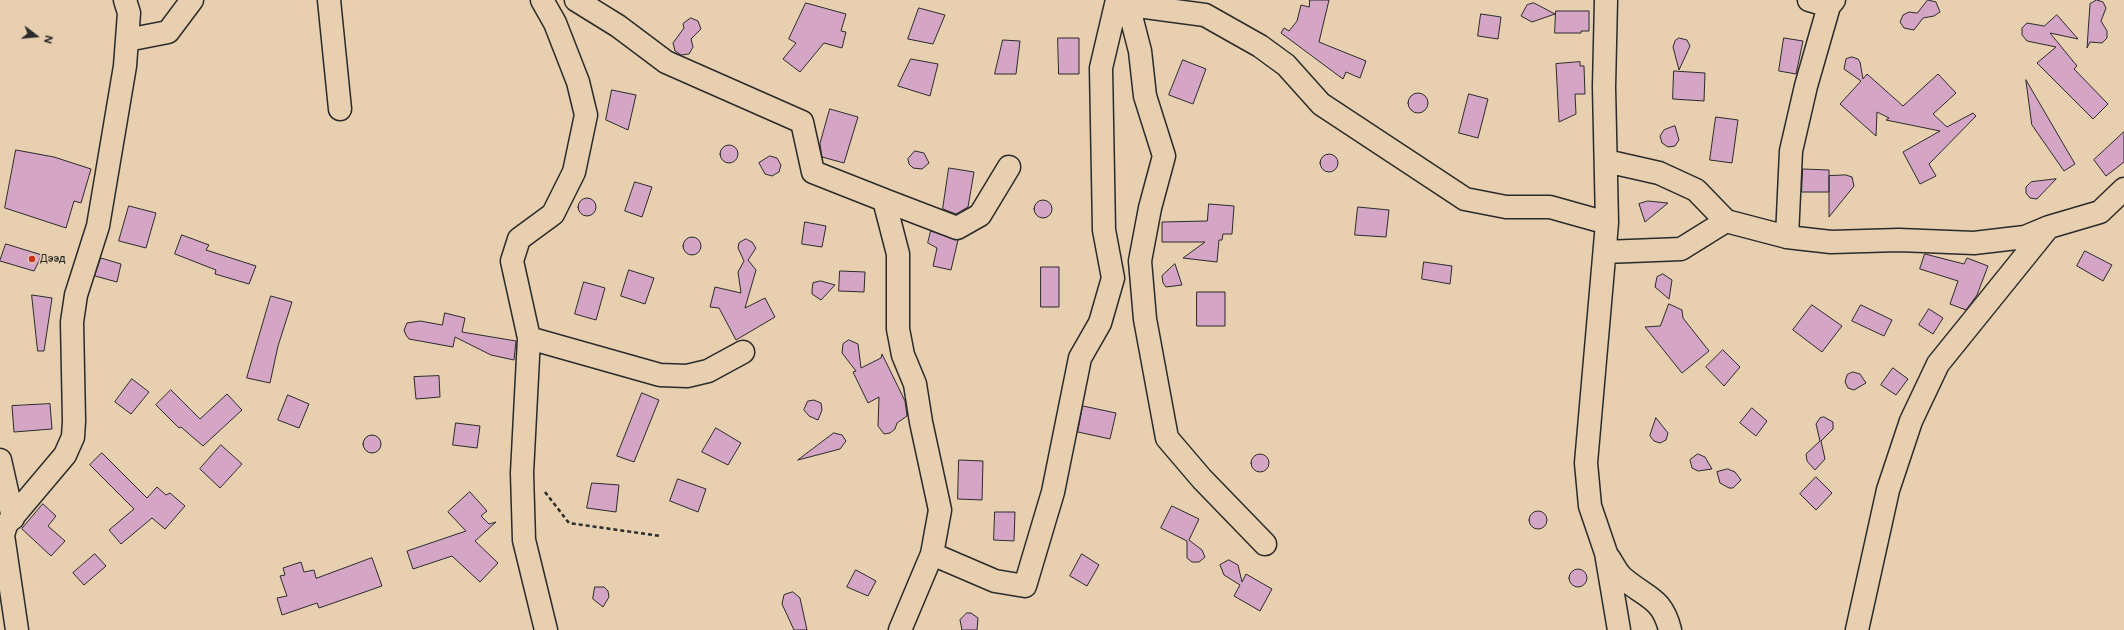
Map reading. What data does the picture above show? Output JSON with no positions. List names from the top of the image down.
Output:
{
  "places": ["Дээд"],
  "north": "right"
}
